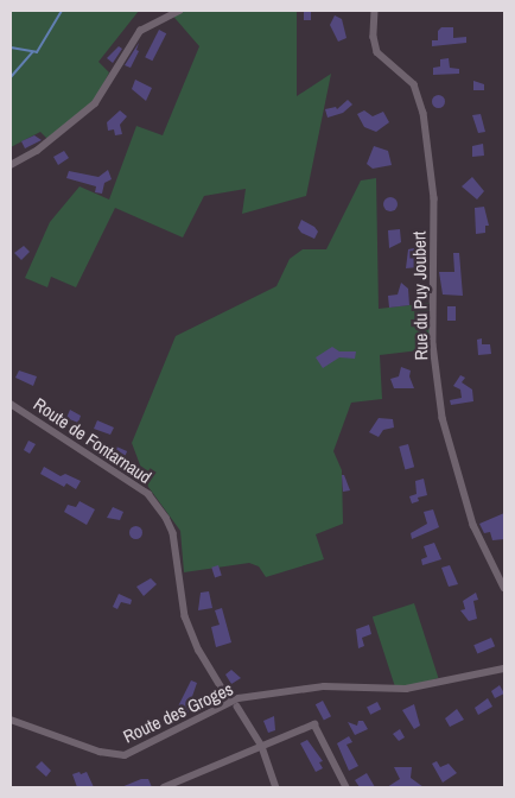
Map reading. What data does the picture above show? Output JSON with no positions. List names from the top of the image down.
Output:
{
  "streets": {
    "street": ["Rue du Puy Joubert", "Route de Fontarnaud", "Route des Groges"]
  },
  "crossings": [
    ["Route de Fontarnaud", "Route des Groges"]
  ]
}
